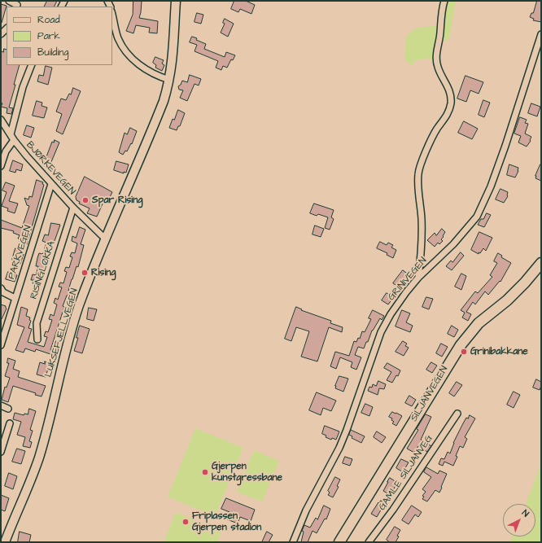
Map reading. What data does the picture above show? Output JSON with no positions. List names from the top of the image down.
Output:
{
  "streets": {
    "main road": ["LUKSEFJELLVEGEN", "SILJANVEGEN"],
    "street": [
      "BJØRKEVEGEN",
      "PARKVEGEN",
      "RISINGLØKKA",
      "GRINIVEGEN",
      "GAMLE SILJANVEG"
    ]
  },
  "crossings": [
    ["BJØRKEVEGEN", "PARKVEGEN"],
    ["BJØRKEVEGEN", "RISINGLØKKA"],
    ["BJØRKEVEGEN", "LUKSEFJELLVEGEN"]
  ],
  "places": [
    "Spar Rising",
    "Rising",
    "Grinibakkane",
    "Gjerpen kunstgressbane",
    "Friplassen Gjerpen stadion"
  ],
  "legend": ["Road", "Park", "Building"],
  "north": "top right"
}
